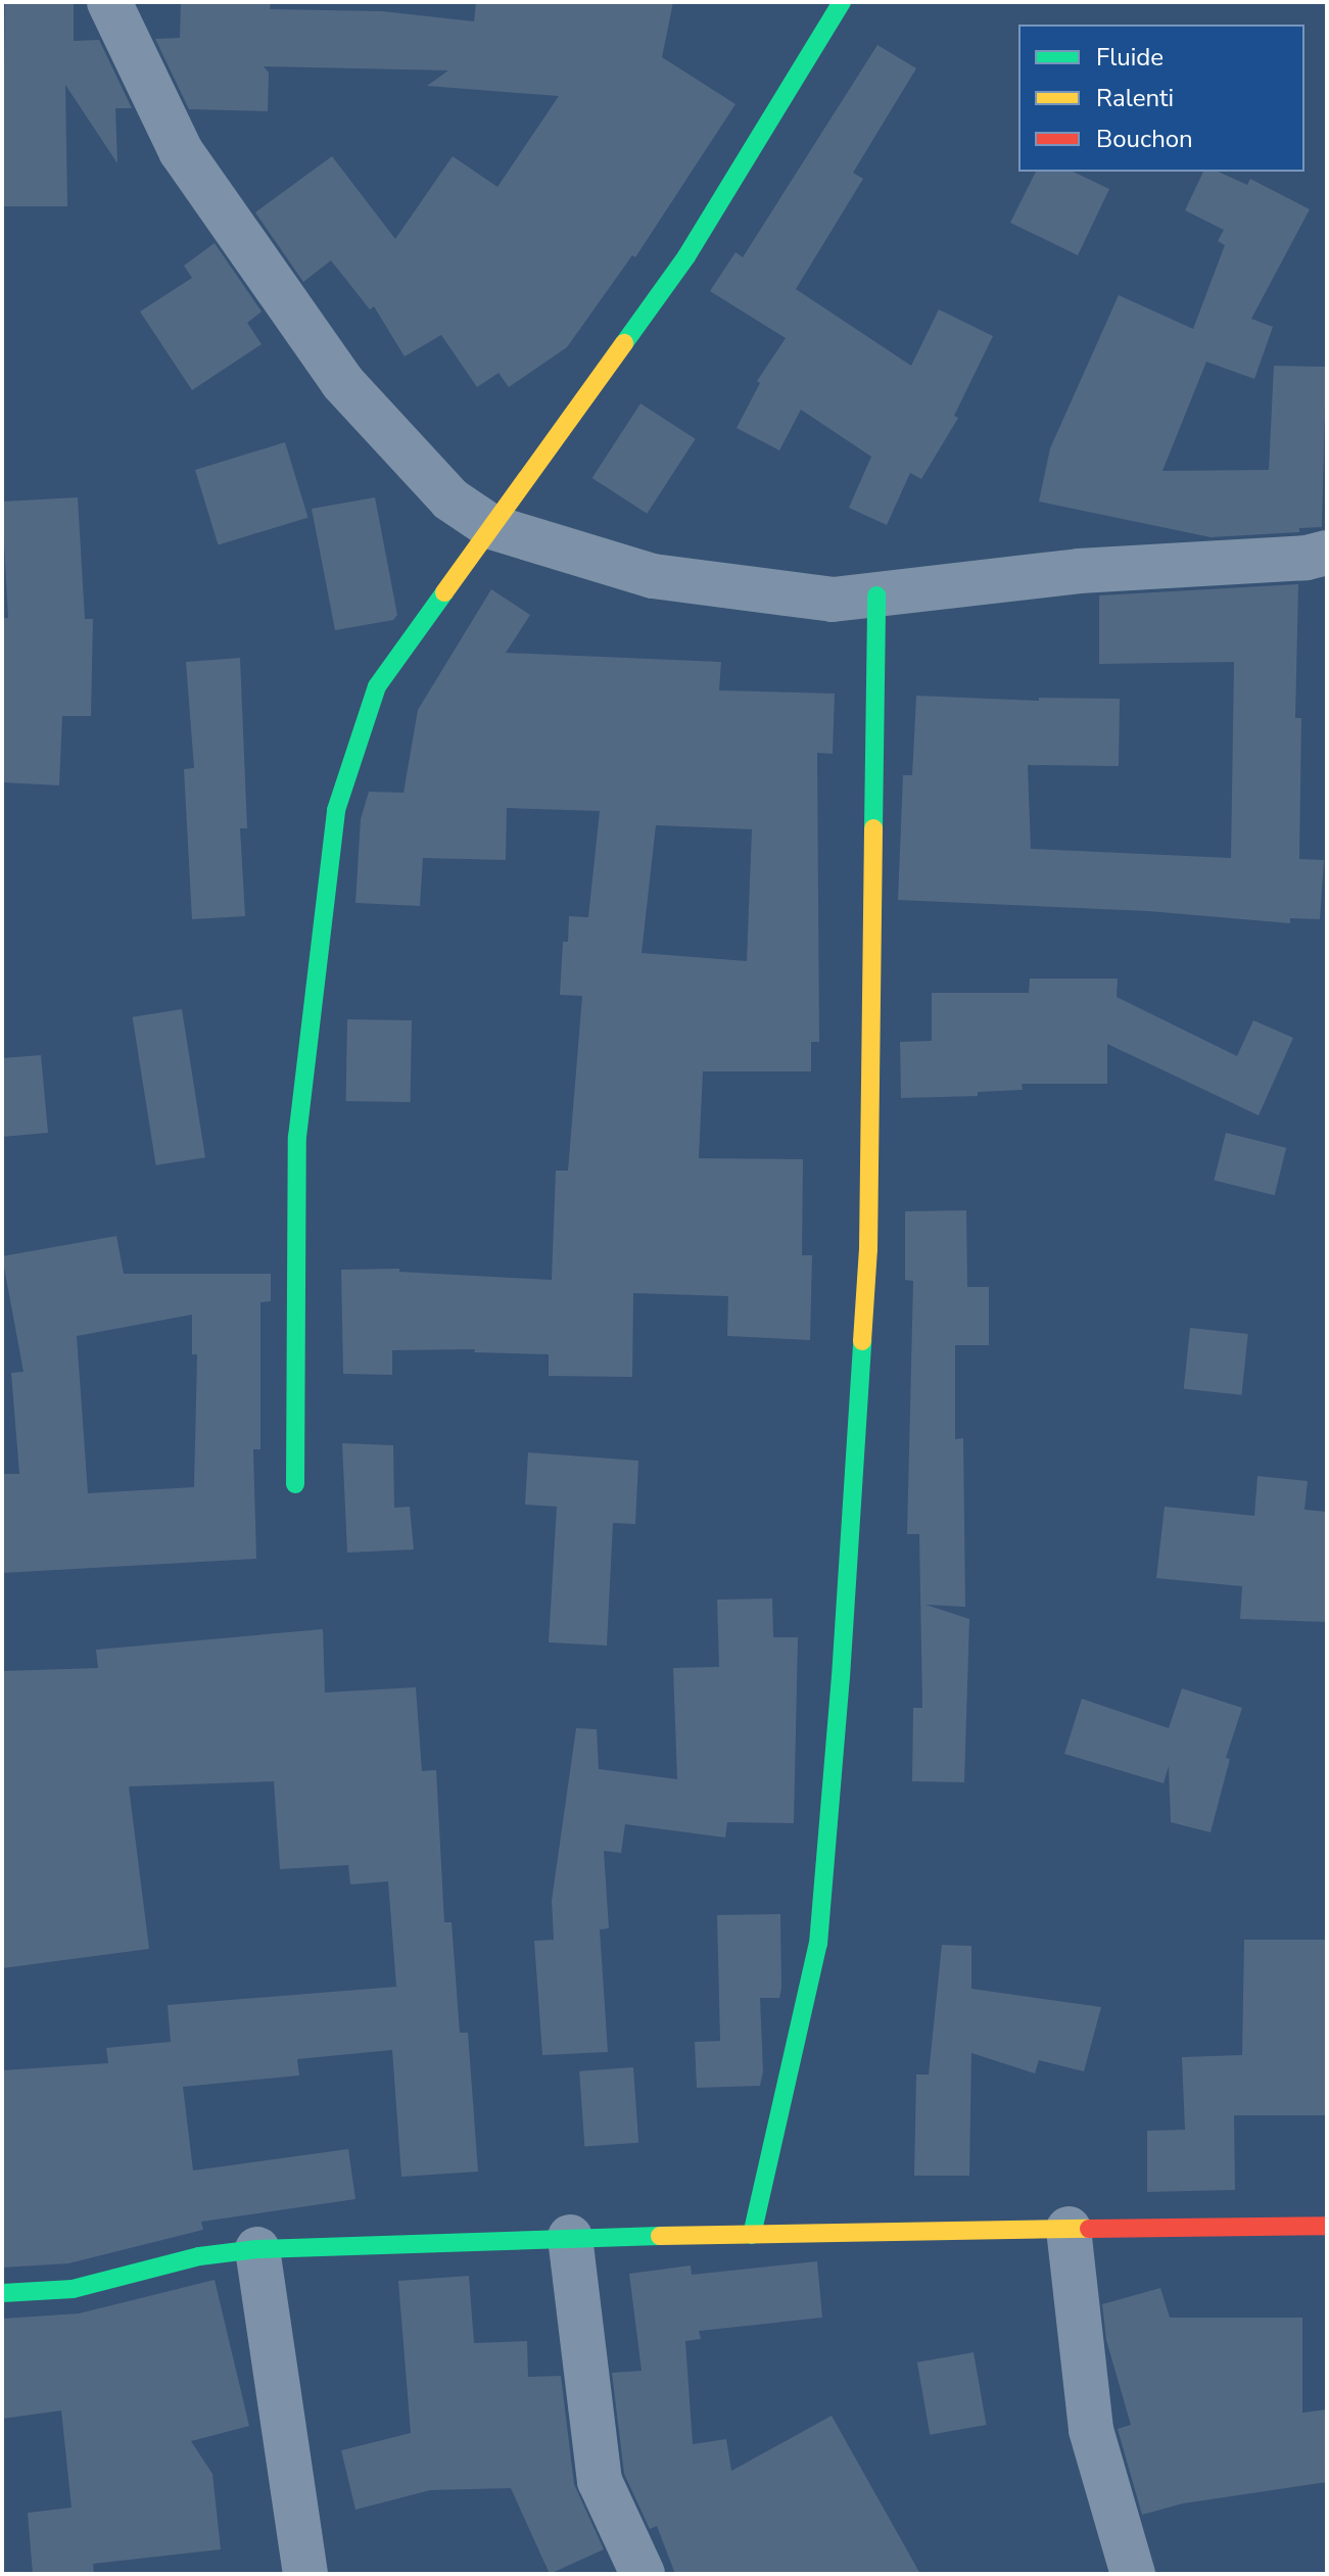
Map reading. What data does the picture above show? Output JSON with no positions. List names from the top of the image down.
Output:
{
  "legend": ["Fluide", "Ralenti", "Bouchon"]
}
